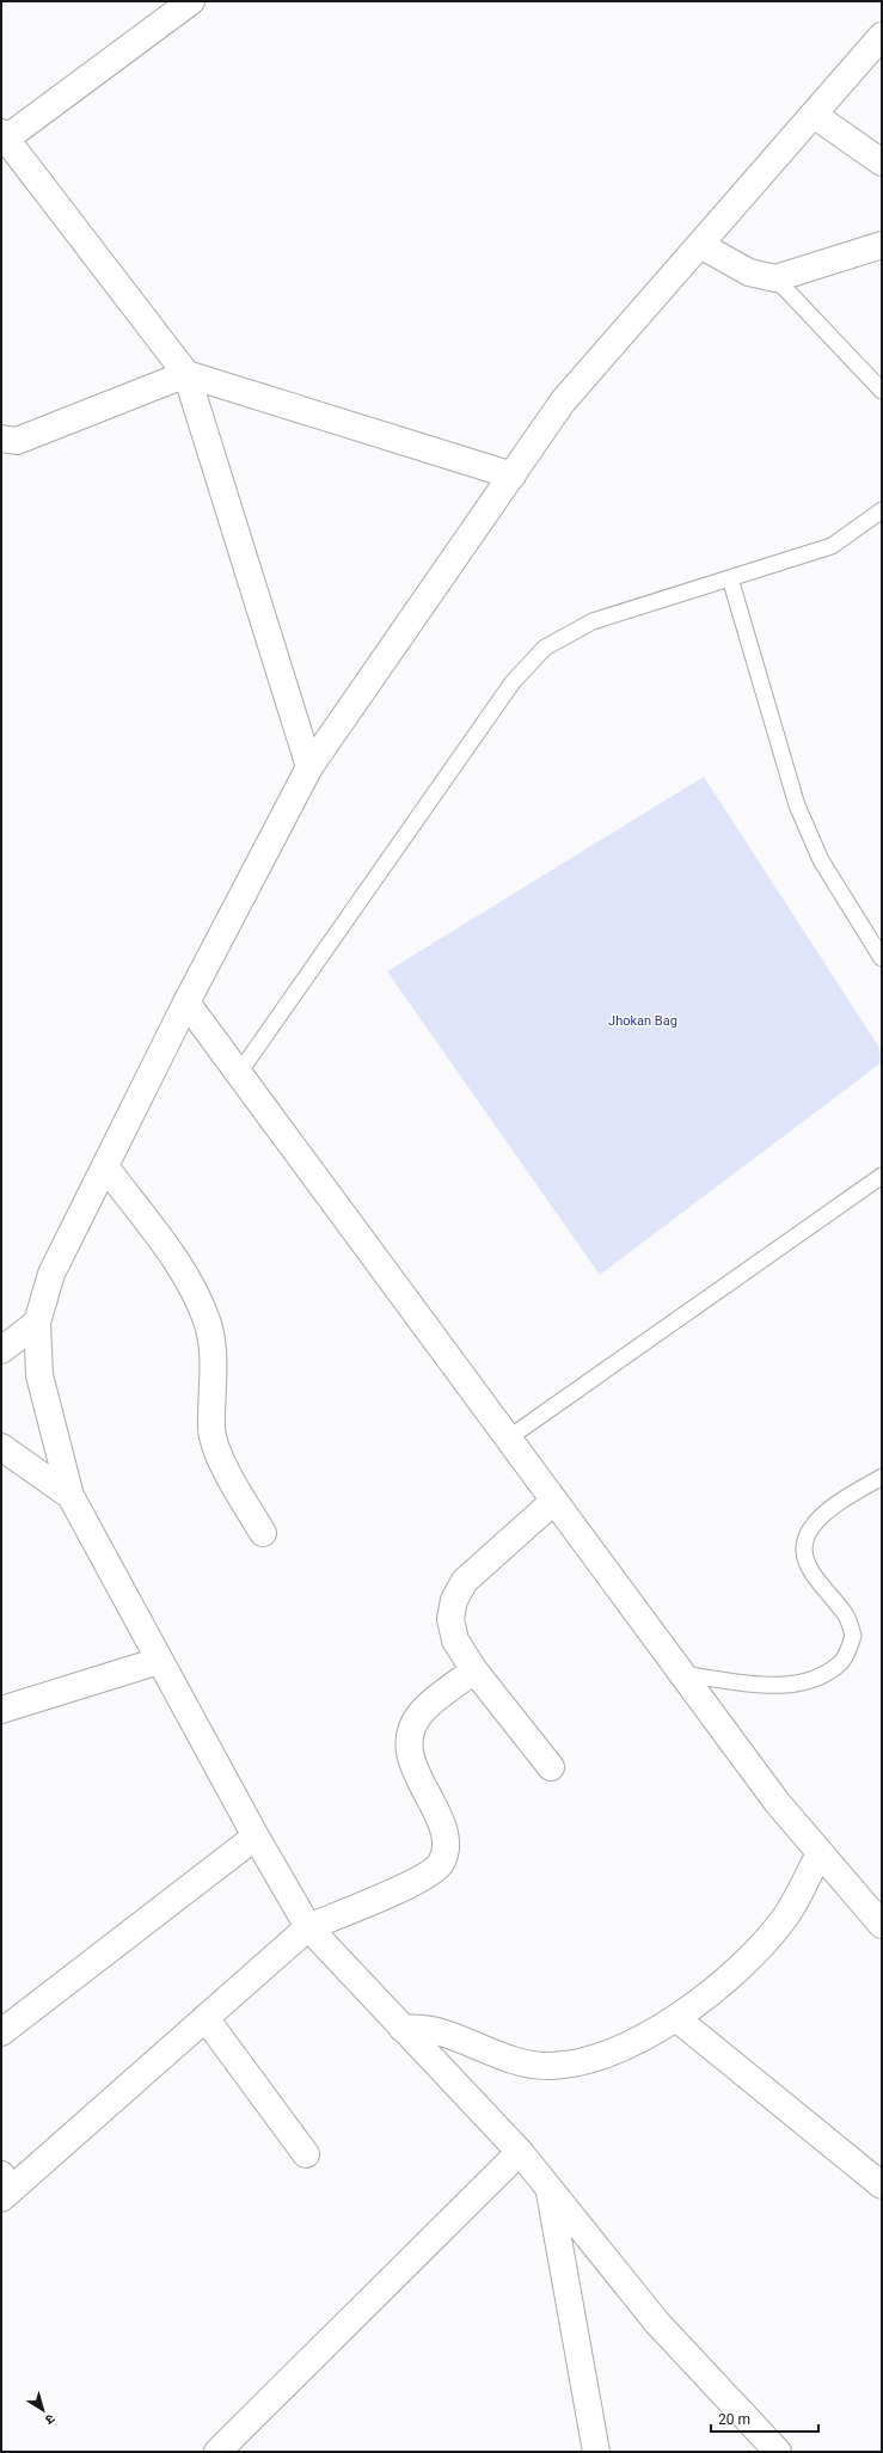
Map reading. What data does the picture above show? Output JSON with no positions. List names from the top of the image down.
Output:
{
  "parks": ["Jhokan Bag"],
  "scale_bar": "20 m",
  "north": "bottom right"
}
